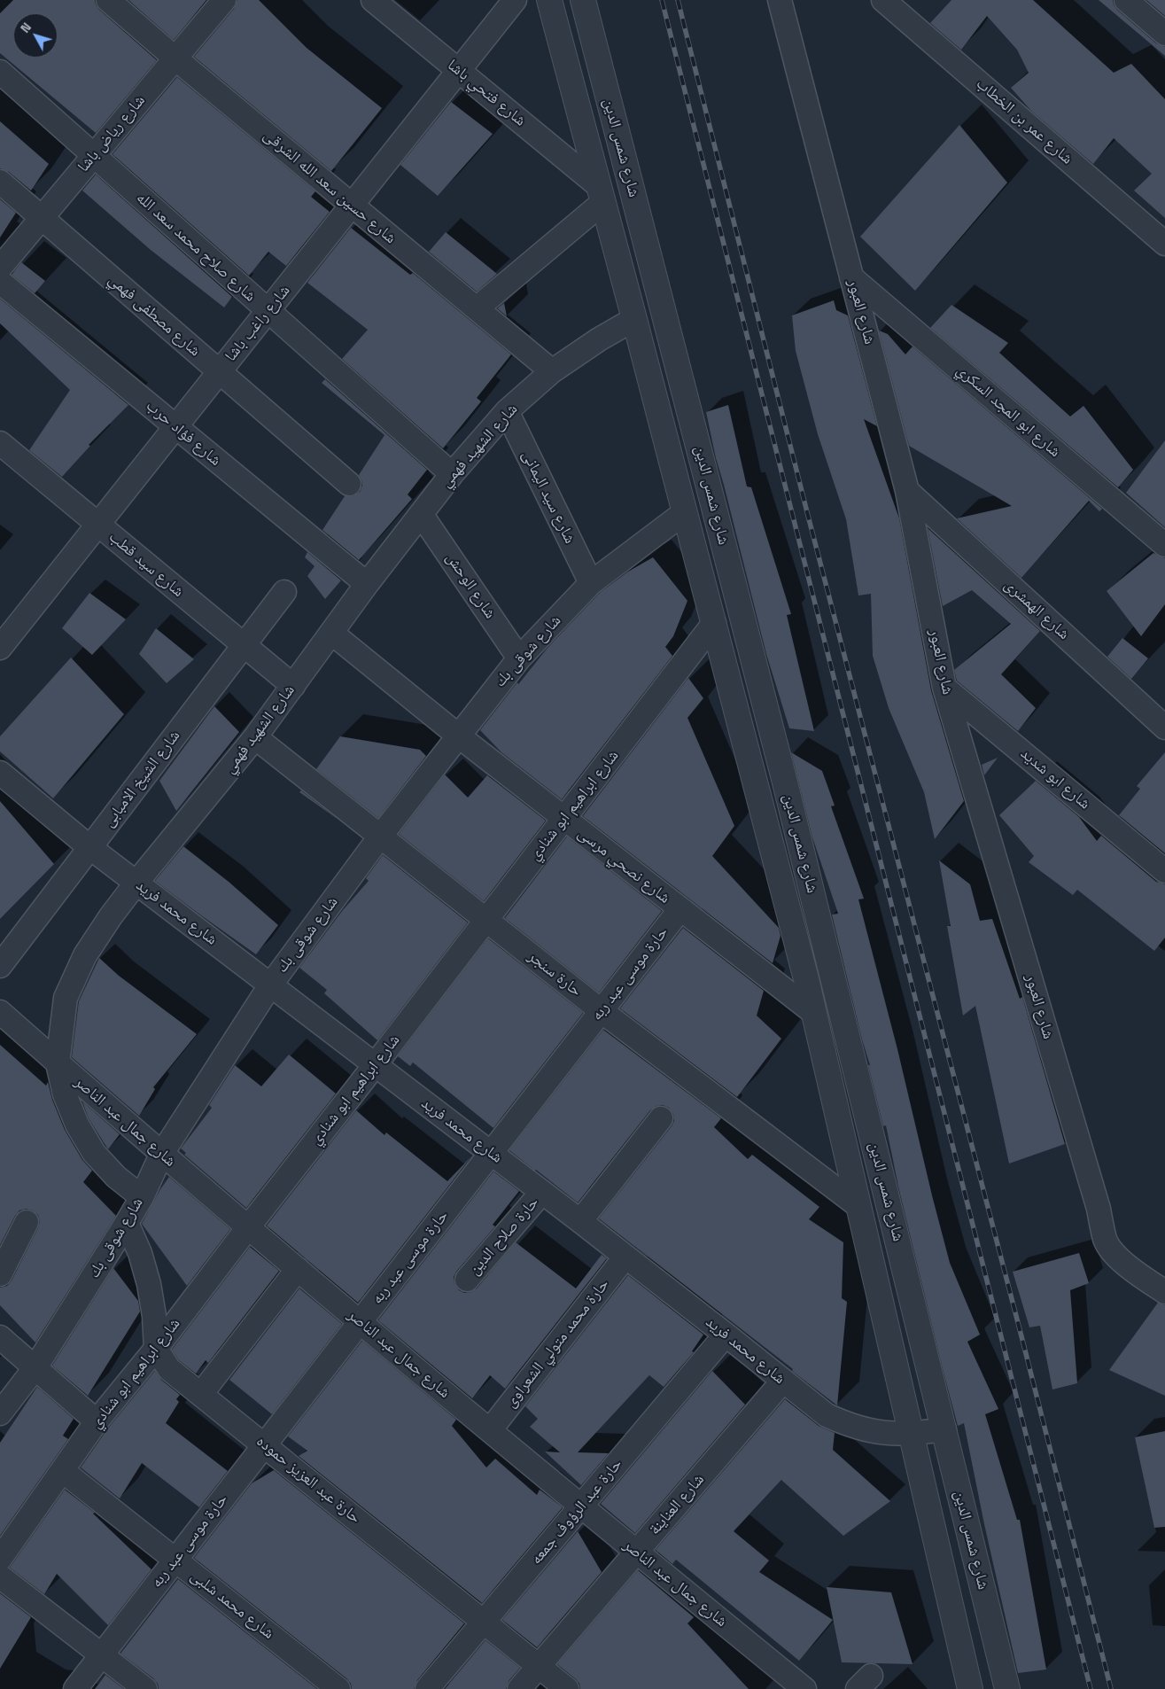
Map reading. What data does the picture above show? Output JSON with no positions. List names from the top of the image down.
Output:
{
  "streets": {
    "street": [
      "شارع فتحي باشا",
      "شارع عمر بن الخطاب",
      "شارع رياض باشا",
      "شارع شمس الدين",
      "شارع حسين سعد الله الشرقى",
      "شارع صلاح محمد سعد الله",
      "شارع العبور",
      "شارع مصطفى فهمي",
      "شارع راغب باشا",
      "شارع ابو المجد السكري",
      "شارع فؤاد حرب",
      "شارع الشهيد فهمي",
      "شارع سيد اليمانى",
      "شارع سيد قطب",
      "شارع الوحش",
      "شارع الهمشرى",
      "شارع شوقى بك",
      "شارع الشيخ الامبابى",
      "شارع ابو شديد",
      "شارع ابراهيم ابو شنادي",
      "شارع نصحي مرسى",
      "شارع محمد فريد",
      "حارة سنجر",
      "حارة موسى عبد ربه",
      "شارع جمال عبد الناصر",
      "حارة صلاح الدين",
      "حارة محمد متولي الشعراوى",
      "حارة عبد العزيز حموده",
      "شارع العناينة",
      "حارة عبد الرؤوف جمعه",
      "شارع محمد شلبى"
    ]
  },
  "crossings": [
    ["شارع فتحي باشا", "شارع شمس الدين"],
    ["شارع فتحي باشا", "شارع راغب باشا"],
    ["شارع رياض باشا", "شارع حسين سعد الله الشرقى"],
    ["شارع رياض باشا", "شارع صلاح محمد سعد الله"],
    ["شارع رياض باشا", "شارع مصطفى فهمي"],
    ["شارع شمس الدين", "شارع الشهيد فهمي"],
    ["شارع شمس الدين", "شارع شوقى بك"],
    ["شارع شمس الدين", "شارع ابراهيم ابو شنادي"],
    ["شارع شمس الدين", "شارع نصحي مرسى"],
    ["شارع شمس الدين", "شارع محمد فريد"],
    ["شارع شمس الدين", "حارة سنجر"],
    ["شارع حسين سعد الله الشرقى", "شارع راغب باشا"],
    ["شارع حسين سعد الله الشرقى", "شارع الشهيد فهمي"],
    ["شارع صلاح محمد سعد الله", "شارع راغب باشا"],
    ["شارع صلاح محمد سعد الله", "شارع الشهيد فهمي"],
    ["شارع العبور", "شارع ابو المجد السكري"],
    ["شارع العبور", "شارع الهمشرى"],
    ["شارع العبور", "شارع ابو شديد"],
    ["شارع مصطفى فهمي", "شارع راغب باشا"],
    ["شارع راغب باشا", "شارع فؤاد حرب"],
    ["شارع راغب باشا", "شارع سيد قطب"],
    ["شارع فؤاد حرب", "شارع الشهيد فهمي"],
    ["شارع الشهيد فهمي", "شارع سيد اليمانى"],
    ["شارع الشهيد فهمي", "شارع سيد قطب"],
    ["شارع الشهيد فهمي", "شارع الوحش"],
    ["شارع الشهيد فهمي", "شارع شوقى بك"],
    ["شارع الشهيد فهمي", "شارع نصحي مرسى"],
    ["شارع الشهيد فهمي", "شارع محمد فريد"],
    ["شارع الشهيد فهمي", "حارة سنجر"],
    ["شارع الشهيد فهمي", "شارع جمال عبد الناصر"],
    ["شارع سيد اليمانى", "شارع شوقى بك"],
    ["شارع سيد قطب", "شارع الشيخ الامبابى"],
    ["شارع الوحش", "شارع شوقى بك"],
    ["شارع شوقى بك", "شارع نصحي مرسى"],
    ["شارع شوقى بك", "شارع محمد فريد"],
    ["شارع شوقى بك", "حارة سنجر"],
    ["شارع شوقى بك", "شارع جمال عبد الناصر"],
    ["شارع الشيخ الامبابى", "شارع محمد فريد"],
    ["شارع ابراهيم ابو شنادي", "شارع نصحي مرسى"],
    ["شارع ابراهيم ابو شنادي", "شارع محمد فريد"],
    ["شارع ابراهيم ابو شنادي", "حارة سنجر"],
    ["شارع ابراهيم ابو شنادي", "شارع جمال عبد الناصر"],
    ["شارع ابراهيم ابو شنادي", "حارة عبد العزيز حموده"],
    ["شارع ابراهيم ابو شنادي", "شارع محمد شلبى"],
    ["شارع نصحي مرسى", "حارة موسى عبد ربه"],
    ["شارع محمد فريد", "حارة موسى عبد ربه"],
    ["شارع محمد فريد", "حارة صلاح الدين"],
    ["شارع محمد فريد", "حارة محمد متولي الشعراوى"],
    ["شارع محمد فريد", "شارع العناينة"],
    ["شارع محمد فريد", "حارة عبد الرؤوف جمعه"],
    ["حارة سنجر", "حارة موسى عبد ربه"],
    ["حارة موسى عبد ربه", "شارع جمال عبد الناصر"],
    ["حارة موسى عبد ربه", "حارة عبد العزيز حموده"],
    ["حارة موسى عبد ربه", "شارع محمد شلبى"],
    ["شارع جمال عبد الناصر", "حارة محمد متولي الشعراوى"],
    ["شارع جمال عبد الناصر", "شارع العناينة"],
    ["شارع جمال عبد الناصر", "حارة عبد الرؤوف جمعه"],
    ["حارة عبد العزيز حموده", "شارع العناينة"],
    ["حارة عبد العزيز حموده", "حارة عبد الرؤوف جمعه"]
  ],
  "north": "top left"
}
